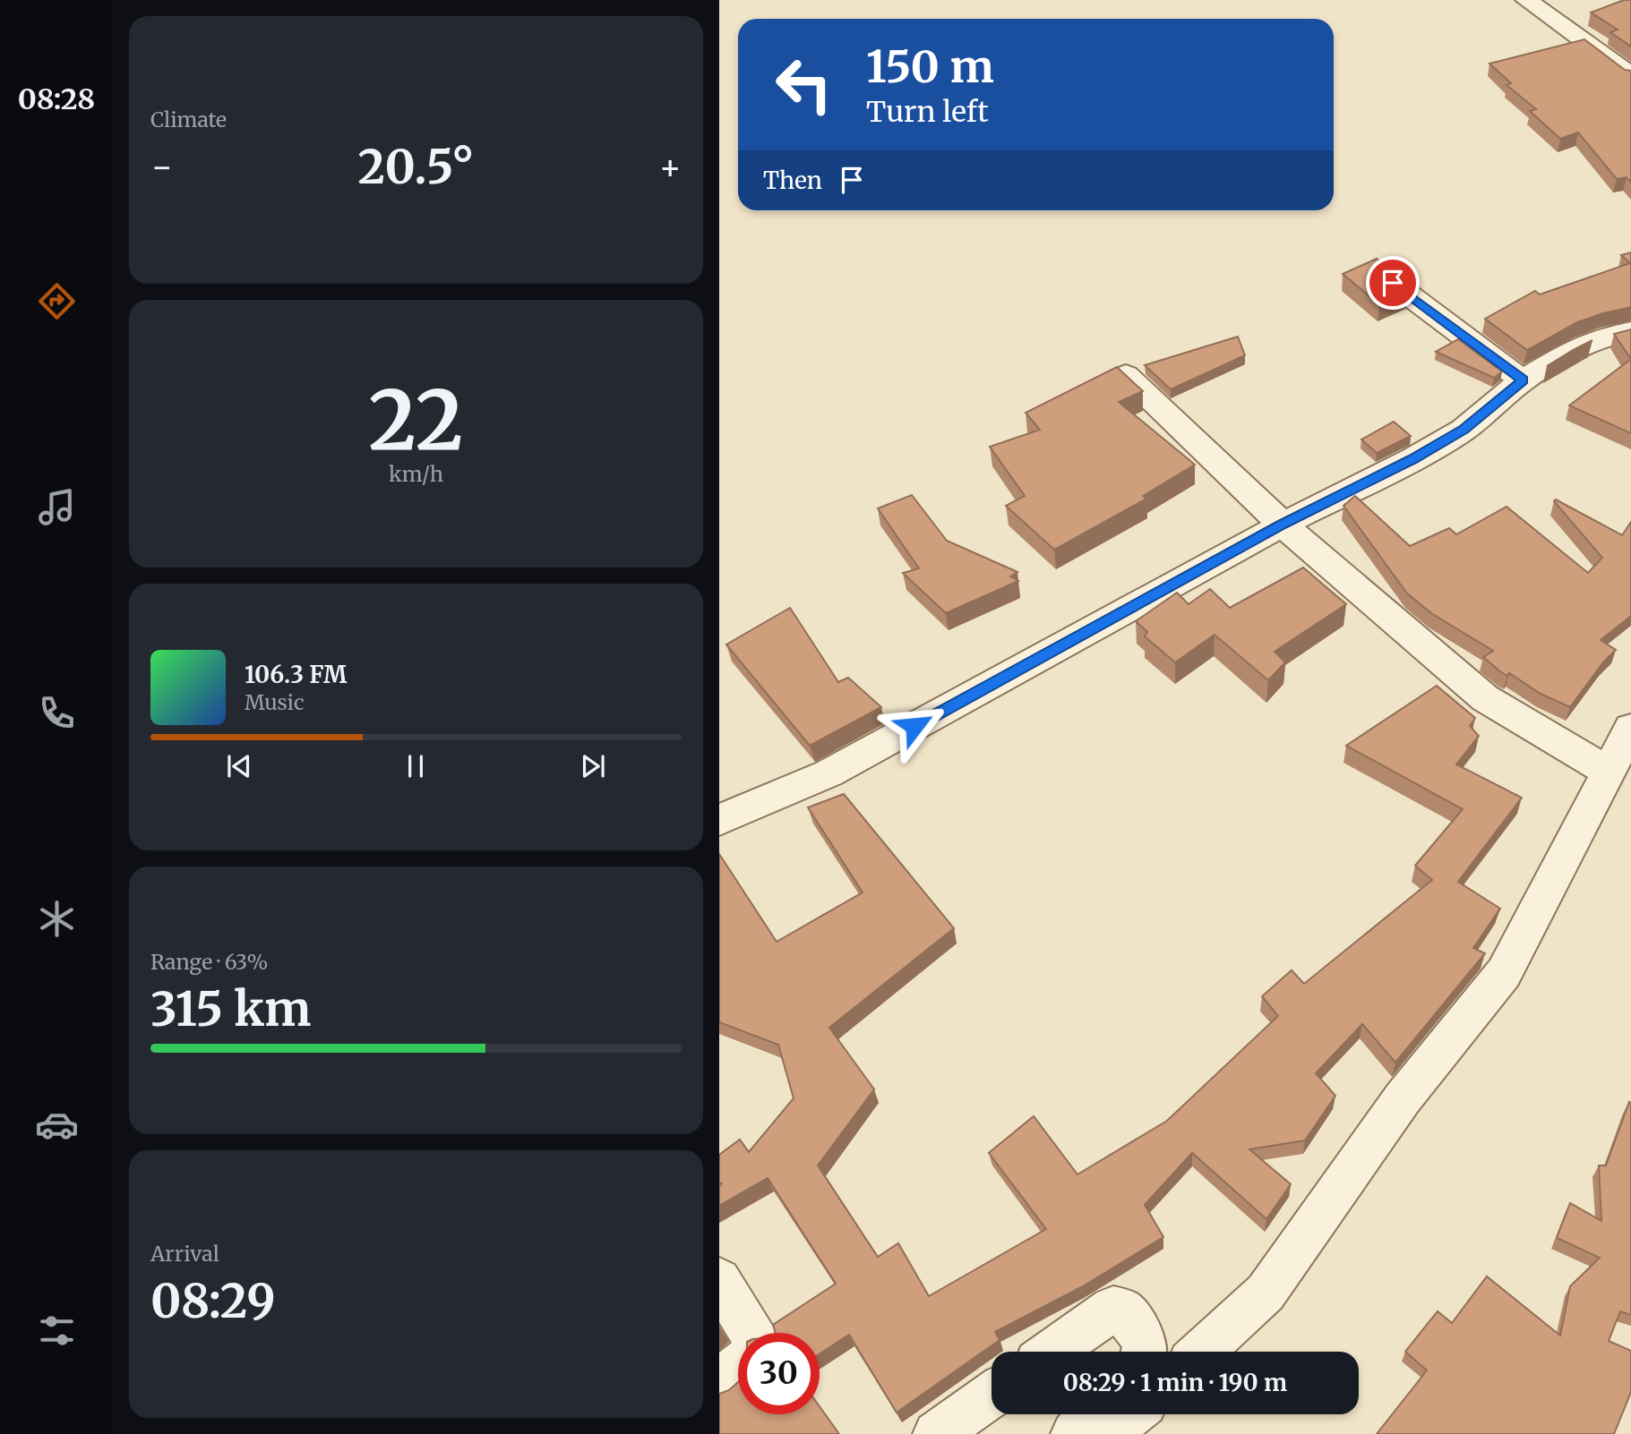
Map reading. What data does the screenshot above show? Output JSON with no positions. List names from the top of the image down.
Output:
{
  "page": {
    "tabs": "08:28",
    "tile": [
      "Climate",
      ["22", "km/h"],
      ["Range · 63%", "315 km"],
      ["Arrival", "08:29"]
    ],
    "turn": ["150 m", "Turn left"],
    "heat": ["−", "20.5°", "+"],
    "then": "Then",
    "song": ["106.3 FM", "Music"],
    "limit": "30",
    "trip": "08:29 · 1 min · 190 m"
  }
}
